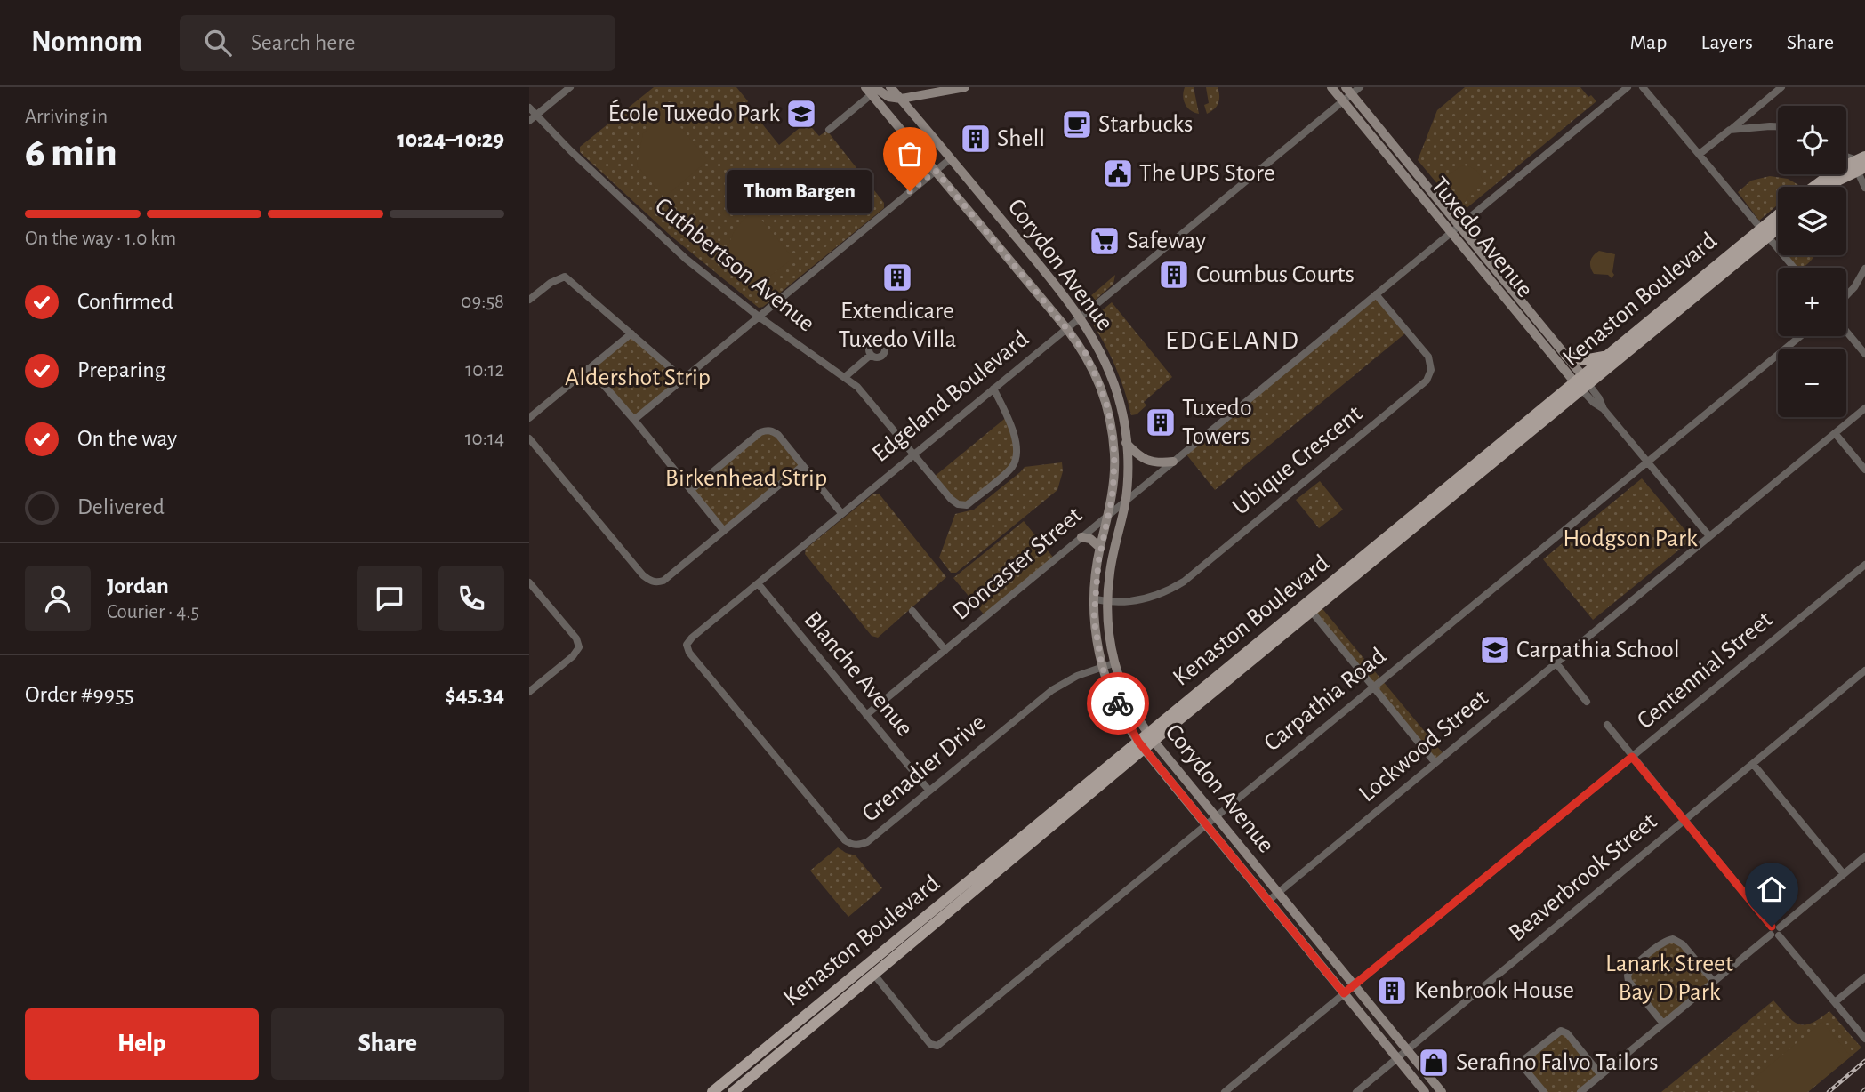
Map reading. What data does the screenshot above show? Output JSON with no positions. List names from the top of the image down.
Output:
{
  "streets": {
    "main road": ["Tuxedo Avenue", "Corydon Avenue", "Kenaston Boulevard"],
    "street": [
      "Cuthbertson Avenue",
      "Edgeland Boulevard",
      "Ubique Crescent",
      "Doncaster Street",
      "Centennial Street",
      "Blanche Avenue",
      "Carpathia Road",
      "Lockwood Street",
      "Grenadier Drive",
      "Beaverbrook Street"
    ]
  },
  "crossings": [
    ["Tuxedo Avenue", "Kenaston Boulevard"],
    ["Tuxedo Avenue", "Edgeland Boulevard"],
    ["Tuxedo Avenue", "Doncaster Street"],
    ["Tuxedo Avenue", "Carpathia Road"],
    ["Tuxedo Avenue", "Lockwood Street"],
    ["Cuthbertson Avenue", "Edgeland Boulevard"],
    ["Corydon Avenue", "Kenaston Boulevard"],
    ["Corydon Avenue", "Edgeland Boulevard"],
    ["Corydon Avenue", "Ubique Crescent"],
    ["Corydon Avenue", "Doncaster Street"],
    ["Corydon Avenue", "Centennial Street"],
    ["Corydon Avenue", "Carpathia Road"],
    ["Corydon Avenue", "Lockwood Street"],
    ["Corydon Avenue", "Grenadier Drive"],
    ["Corydon Avenue", "Beaverbrook Street"],
    ["Kenaston Boulevard", "Carpathia Road"],
    ["Edgeland Boulevard", "Blanche Avenue"],
    ["Edgeland Boulevard", "Grenadier Drive"],
    ["Ubique Crescent", "Doncaster Street"],
    ["Doncaster Street", "Blanche Avenue"],
    ["Blanche Avenue", "Grenadier Drive"]
  ],
  "districts": ["EDGELAND"],
  "parks": [
    "Aldershot Strip",
    "Birkenhead Strip",
    "Hodgson Park",
    "Lanark Street Bay D Park"
  ],
  "places": {
    "school or university": ["École Tuxedo Park", "Carpathia School"],
    "cafe": ["Starbucks"],
    "building": [
      "Shell",
      "Coumbus Courts",
      "Extendicare Tuxedo Villa",
      "Tuxedo Towers",
      "Kenbrook House"
    ],
    "public building": ["The UPS Store"],
    "other": ["Thom Bargen"],
    "supermarket": ["Safeway"],
    "shop": ["Serafino Falvo Tailors"]
  },
  "page": {
    "header": "Nomnom",
    "search": "Search here",
    "nav": ["Map", "Layers", "Share"],
    "heading": ["6 min", "Arriving in", "10:24–10:29"],
    "panel": [
      "Jordan",
      "Courier · 4.5",
      "Order #9955",
      "$45.34"
    ],
    "map_buttons": ["+", "−"],
    "bubble": "Thom Bargen",
    "bar": "On the way · 1.0 km",
    "list": [
      ["Confirmed", "09:58"],
      ["Preparing", "10:12"],
      ["On the way", "10:14"],
      "Delivered"
    ],
    "buttons": ["Help", "Share"]
  }
}
